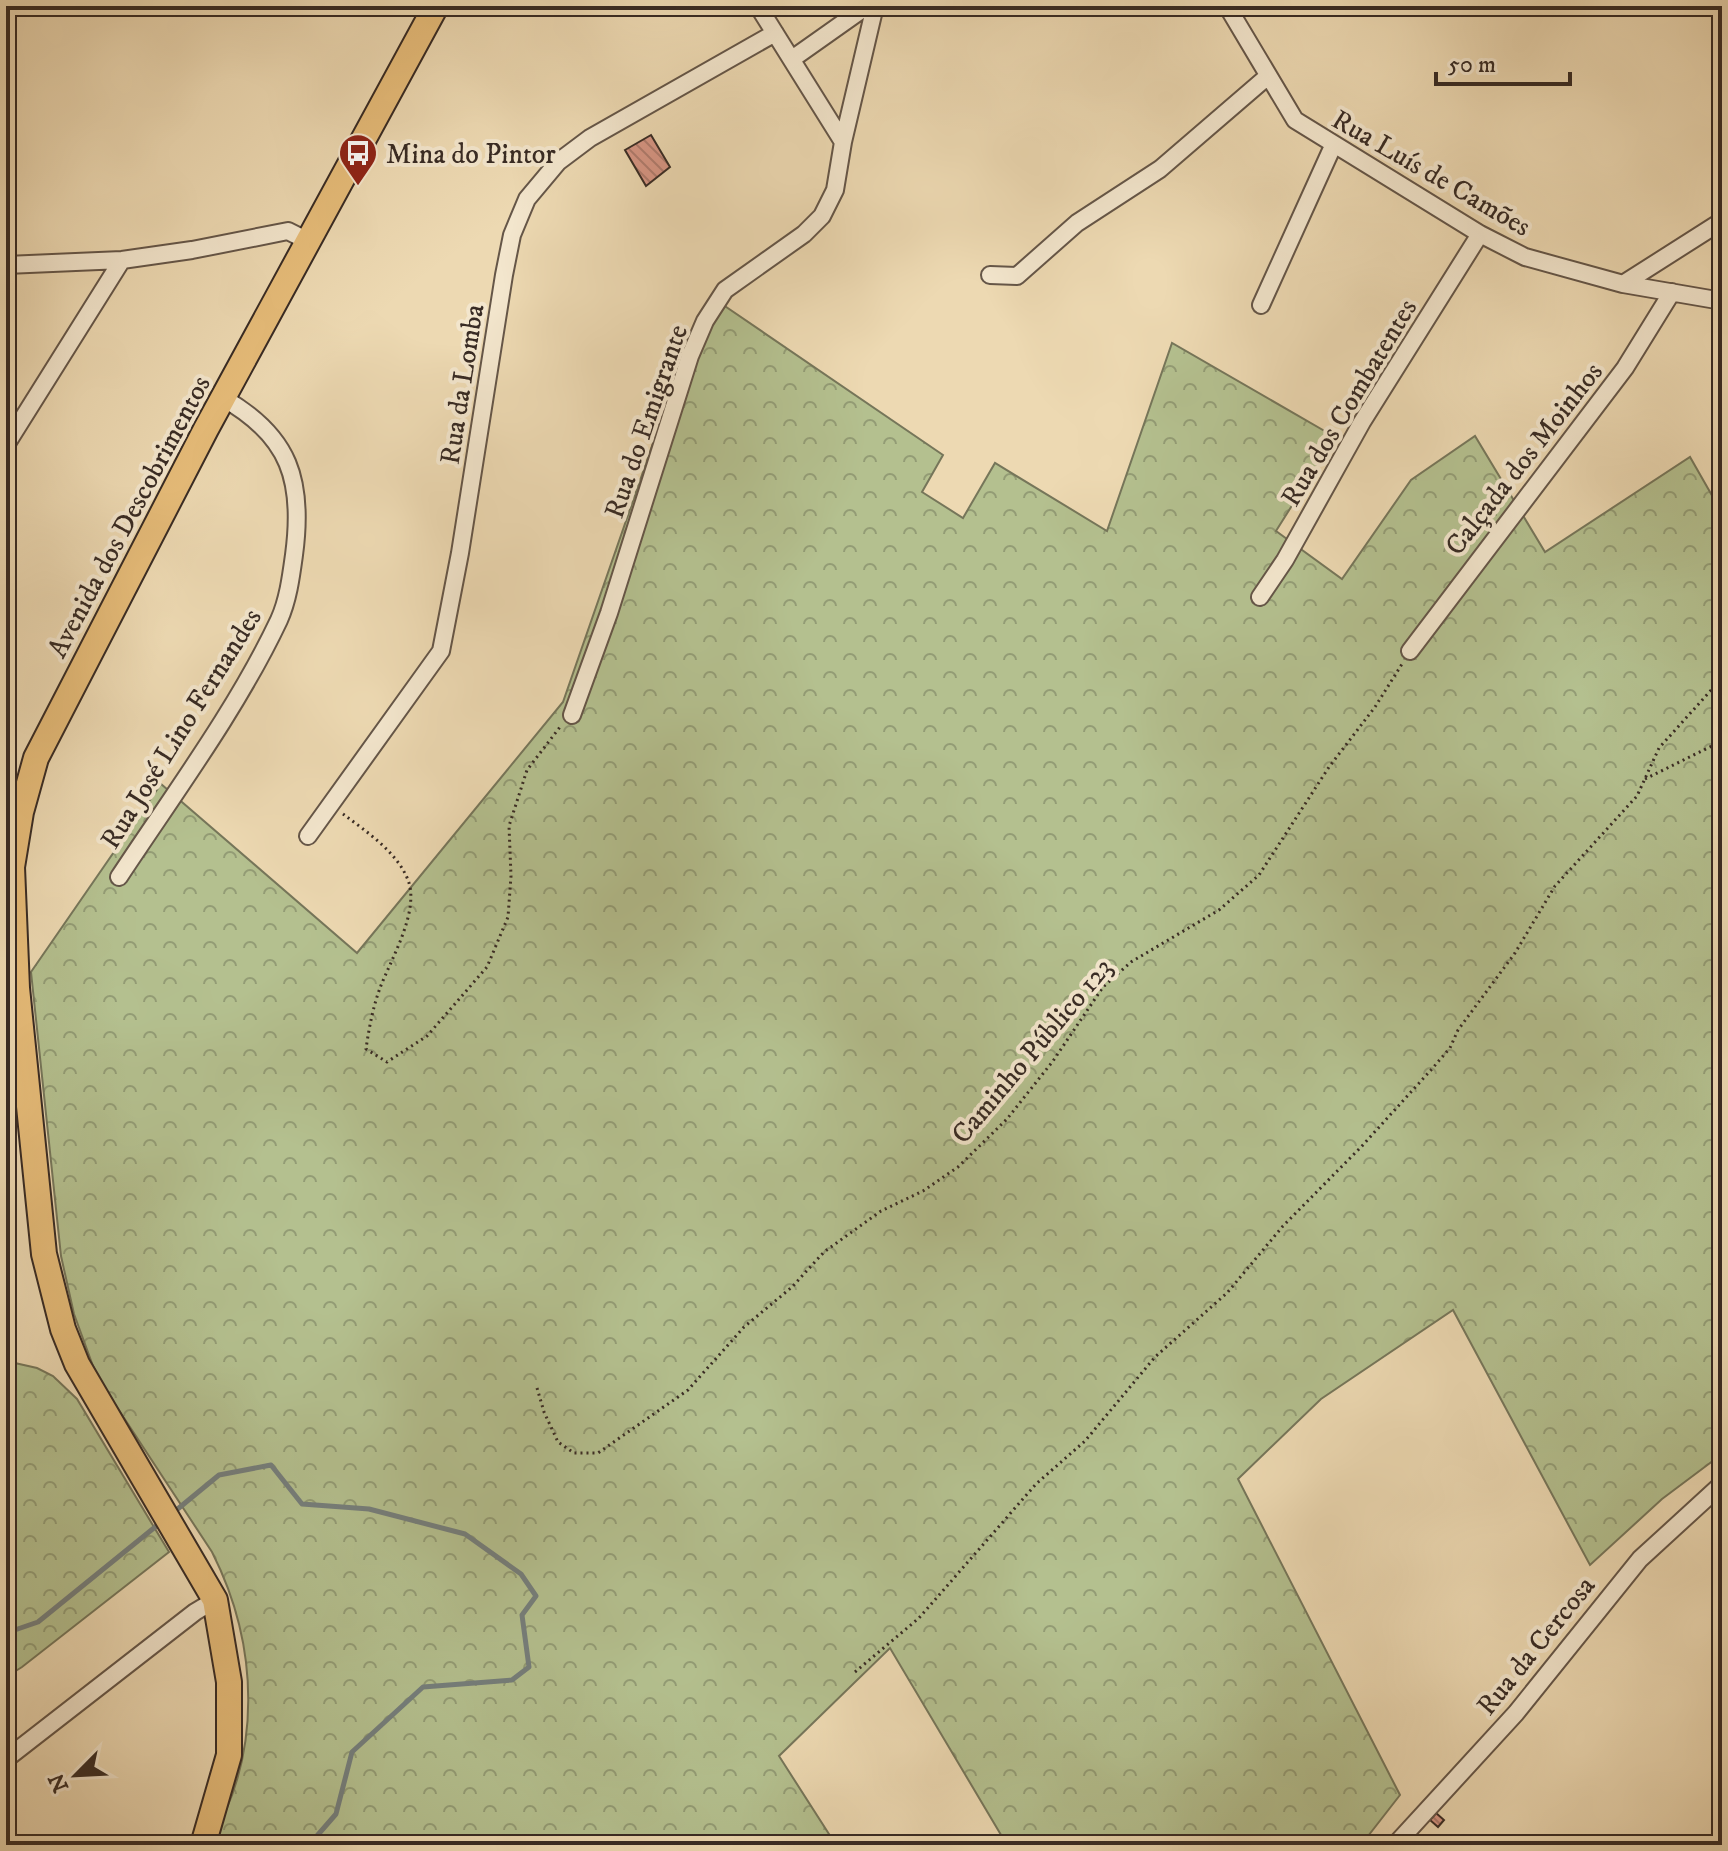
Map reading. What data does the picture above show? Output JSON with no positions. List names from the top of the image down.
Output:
{
  "streets": {
    "main road": ["Avenida dos Descobrimentos"],
    "street": [
      "Rua Luís de Camões",
      "Rua da Lomba",
      "Rua dos Combatentes",
      "Rua do Emigrante",
      "Calçada dos Moinhos",
      "Rua José Lino Fernandes",
      "Rua da Cercosa"
    ],
    "path": ["Caminho Público 123"]
  },
  "crossings": [
    ["Rua Luís de Camões", "Rua dos Combatentes"],
    ["Rua Luís de Camões", "Calçada dos Moinhos"],
    ["Calçada dos Moinhos", "Caminho Público 123"],
    ["Avenida dos Descobrimentos", "Rua José Lino Fernandes"]
  ],
  "places": {
    "bus stop": ["Mina do Pintor"]
  },
  "scale_bar": "50 m",
  "north": "bottom left"
}
